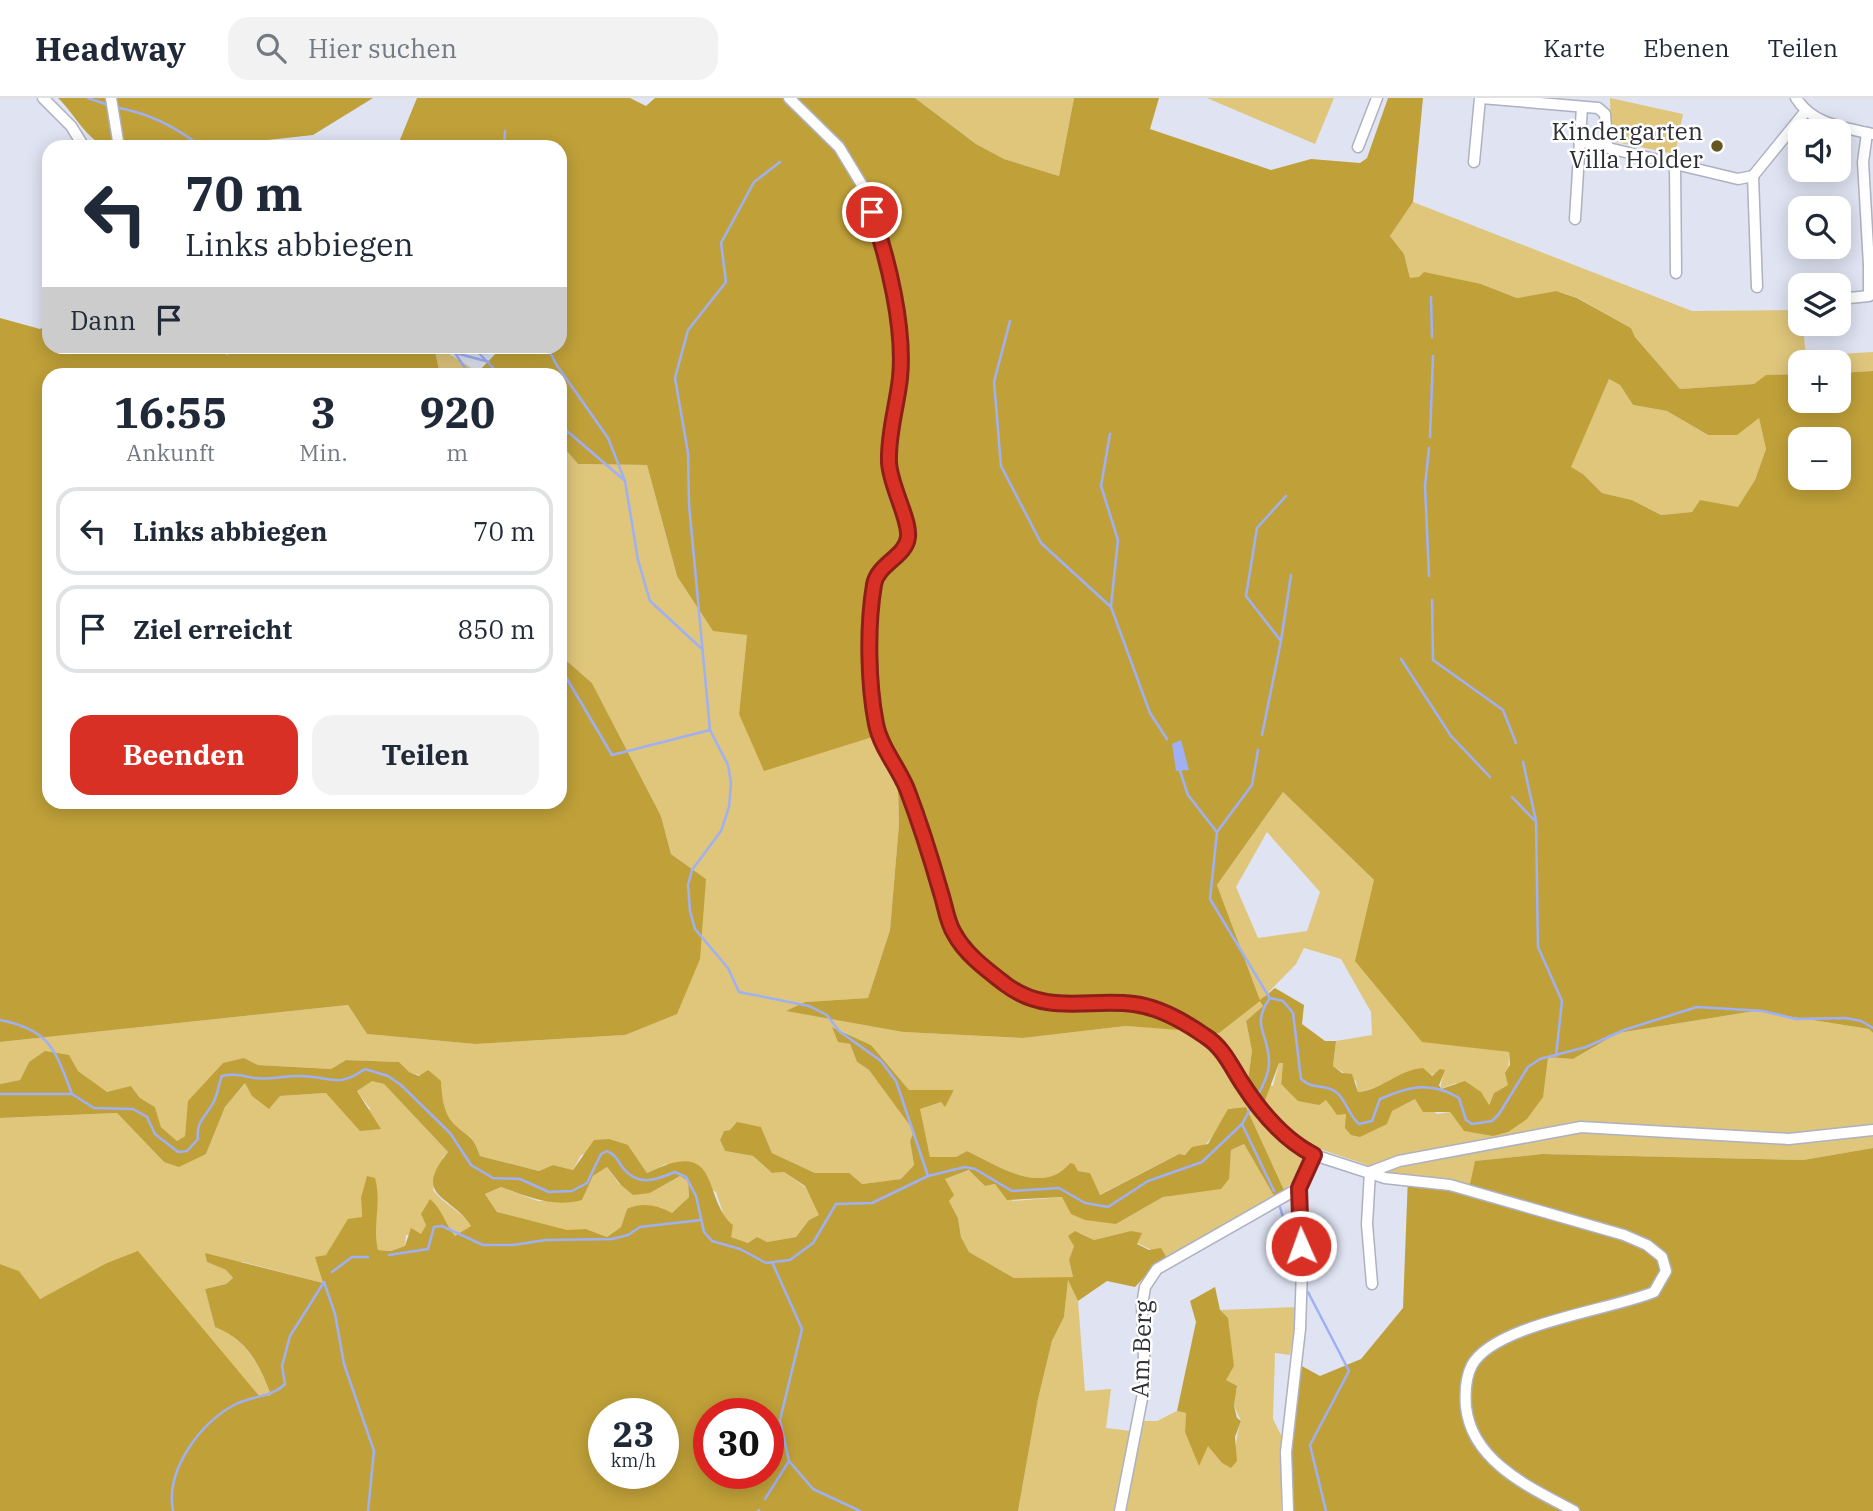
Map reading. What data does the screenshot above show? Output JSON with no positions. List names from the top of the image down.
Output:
{
  "streets": {
    "street": ["Am Berg"]
  },
  "places": ["Kindergarten Villa Holder"],
  "page": {
    "header": "Headway",
    "search": "Hier suchen",
    "nav": ["Karte", "Ebenen", "Teilen"],
    "map_buttons": ["+", "−"],
    "turn": ["70 m", "Links abbiegen"],
    "then": "Dann",
    "eta": [
      "16:55",
      "Ankunft",
      "3",
      "Min.",
      "920",
      "m"
    ],
    "list": [
      {
        "name": "Links abbiegen",
        "value": "70 m"
      },
      {
        "name": "Ziel erreicht",
        "value": "850 m"
      }
    ],
    "buttons": ["Beenden", "Teilen"],
    "speed": "23 km/h",
    "limit": "30"
  }
}
